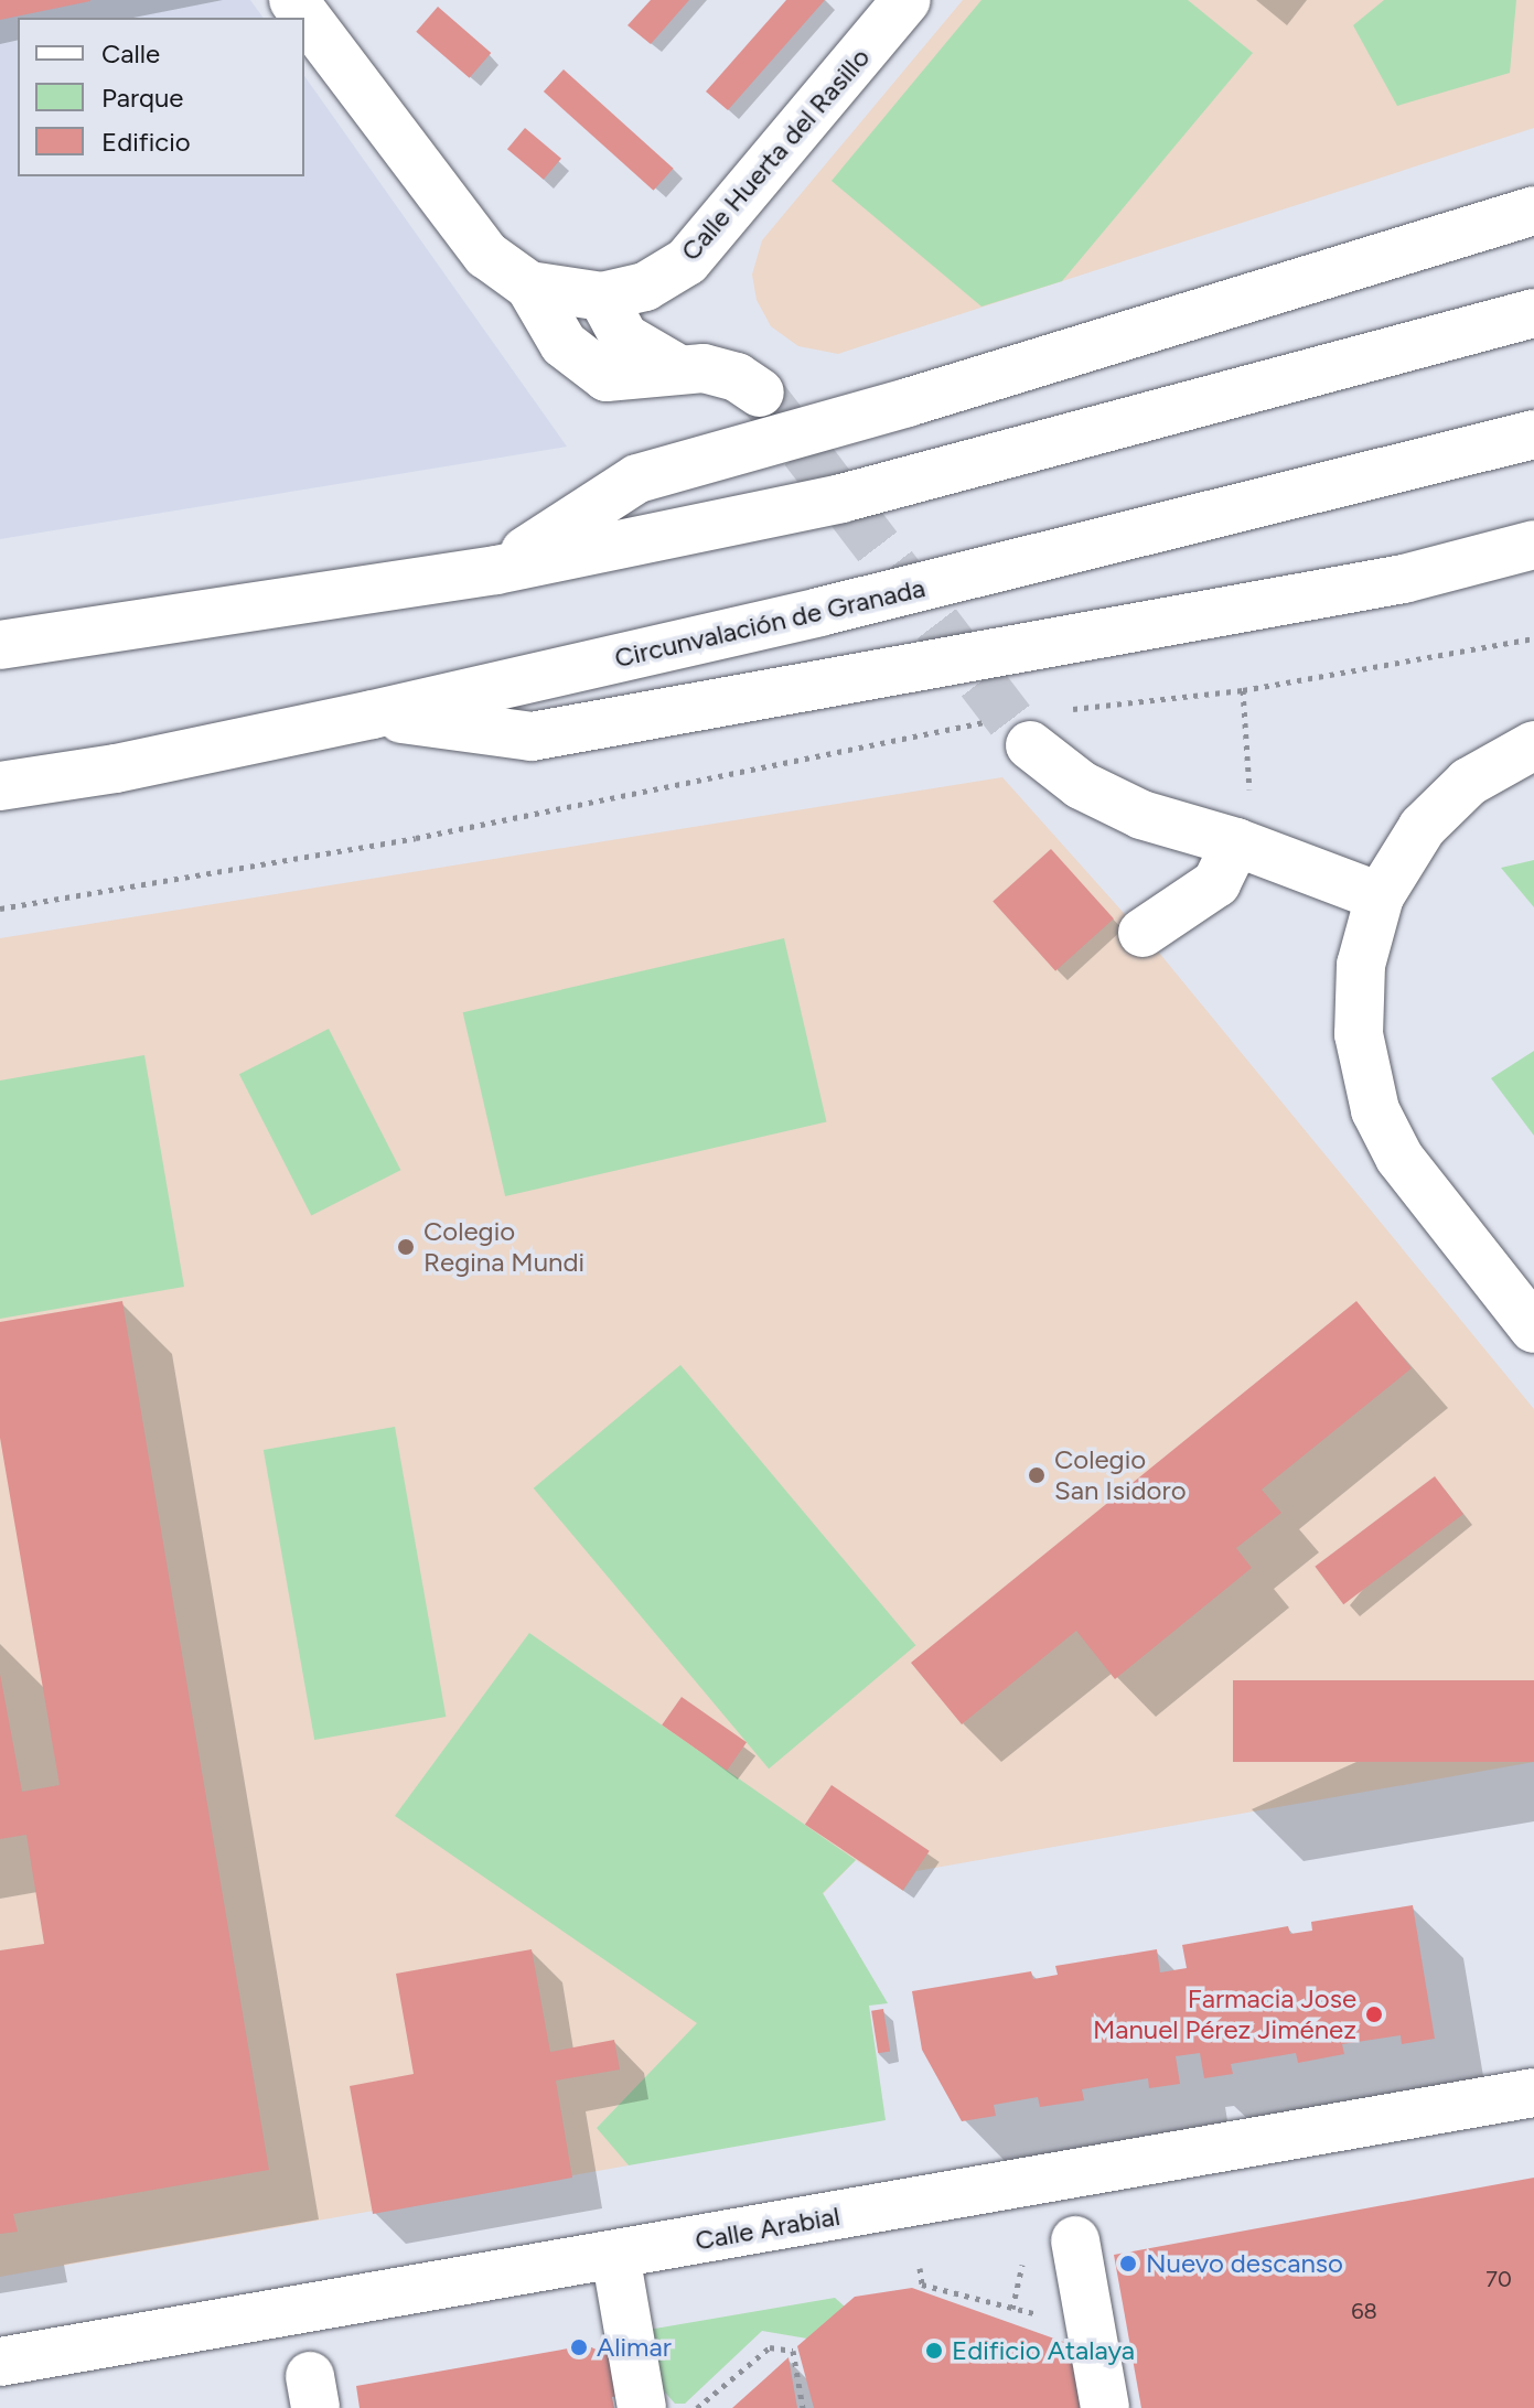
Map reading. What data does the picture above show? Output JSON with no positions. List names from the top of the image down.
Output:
{
  "streets": {
    "main road": ["Calle Huerta del Rasillo", "Circunvalación de Granada", "Calle Arabial"]
  },
  "places": [
    "Colegio Regina Mundi",
    "Colegio San Isidoro",
    "Farmacia Jose Manuel Pérez Jiménez",
    "Nuevo descanso",
    "Alimar",
    "Edificio Atalaya"
  ],
  "house_numbers": ["70", "68"],
  "legend": ["Calle", "Parque", "Edificio"]
}
